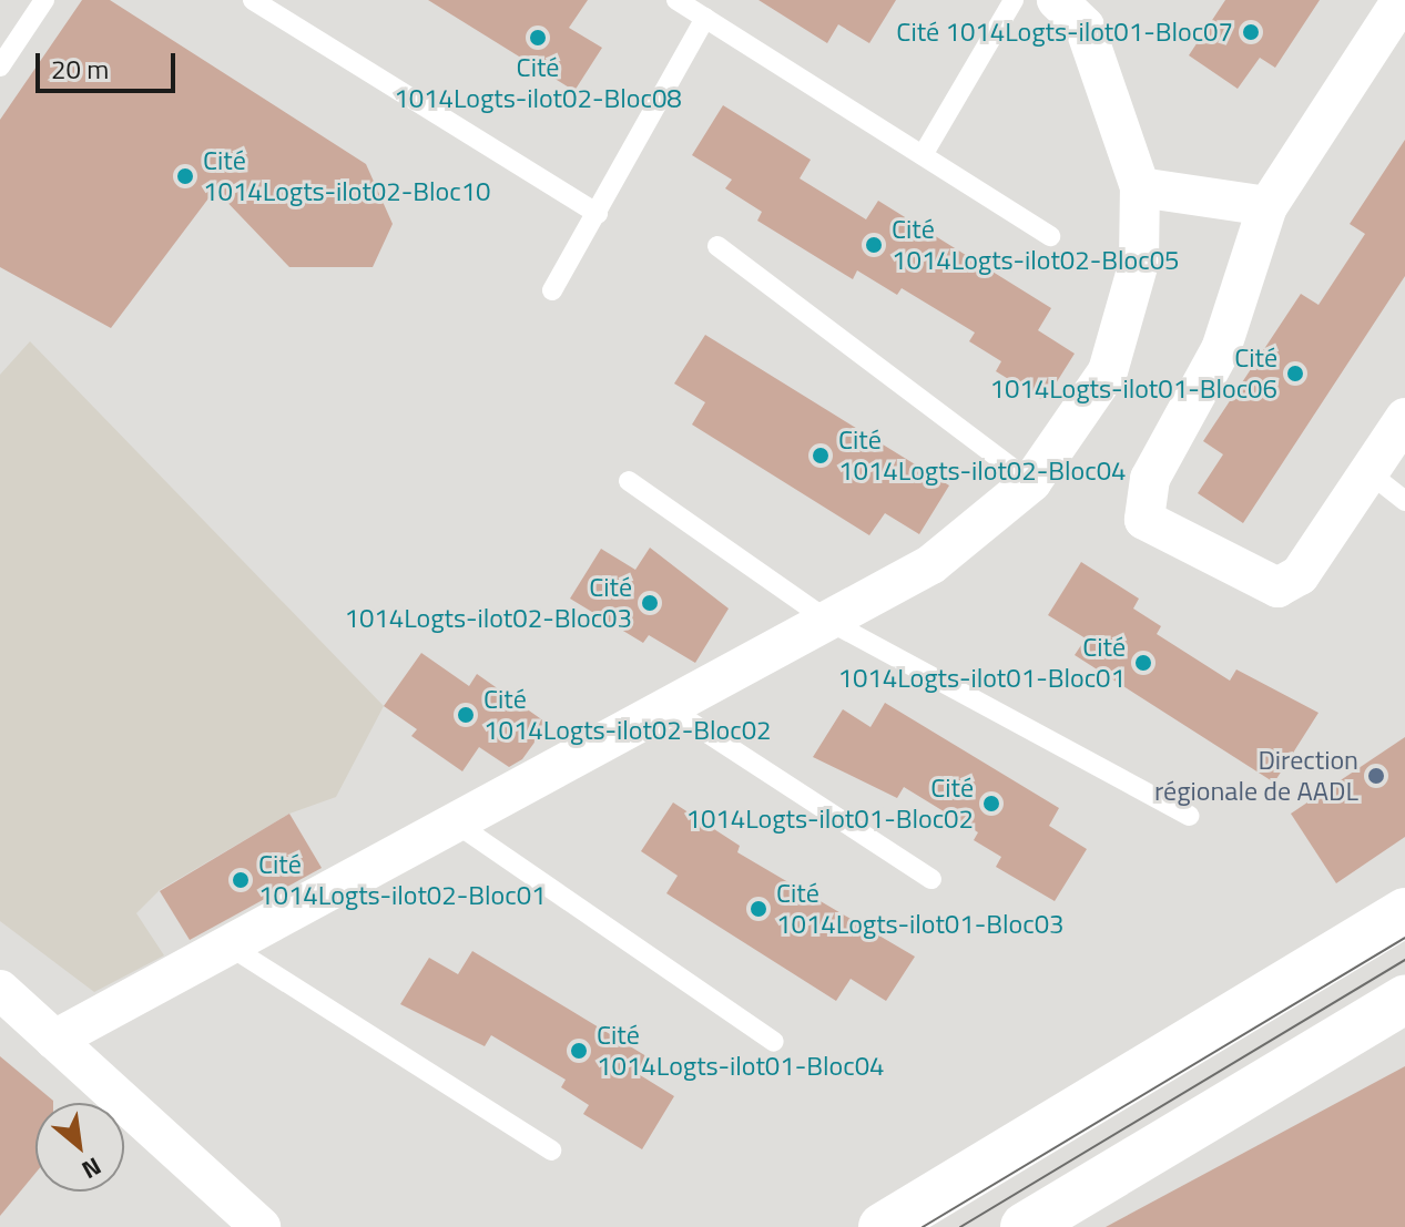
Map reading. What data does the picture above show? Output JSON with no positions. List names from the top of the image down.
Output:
{
  "places": [
    "Cité 1014Logts-ilot01-Bloc07",
    "Cité 1014Logts-ilot02-Bloc08",
    "Cité 1014Logts-ilot02-Bloc10",
    "Cité 1014Logts-ilot02-Bloc05",
    "Cité 1014Logts-ilot01-Bloc06",
    "Cité 1014Logts-ilot02-Bloc04",
    "Cité 1014Logts-ilot02-Bloc03",
    "Cité 1014Logts-ilot01-Bloc01",
    "Cité 1014Logts-ilot02-Bloc02",
    "Direction régionale de AADL",
    "Cité 1014Logts-ilot01-Bloc02",
    "Cité 1014Logts-ilot02-Bloc01",
    "Cité 1014Logts-ilot01-Bloc03",
    "Cité 1014Logts-ilot01-Bloc04"
  ],
  "scale_bar": "20 m",
  "north": "bottom right"
}
